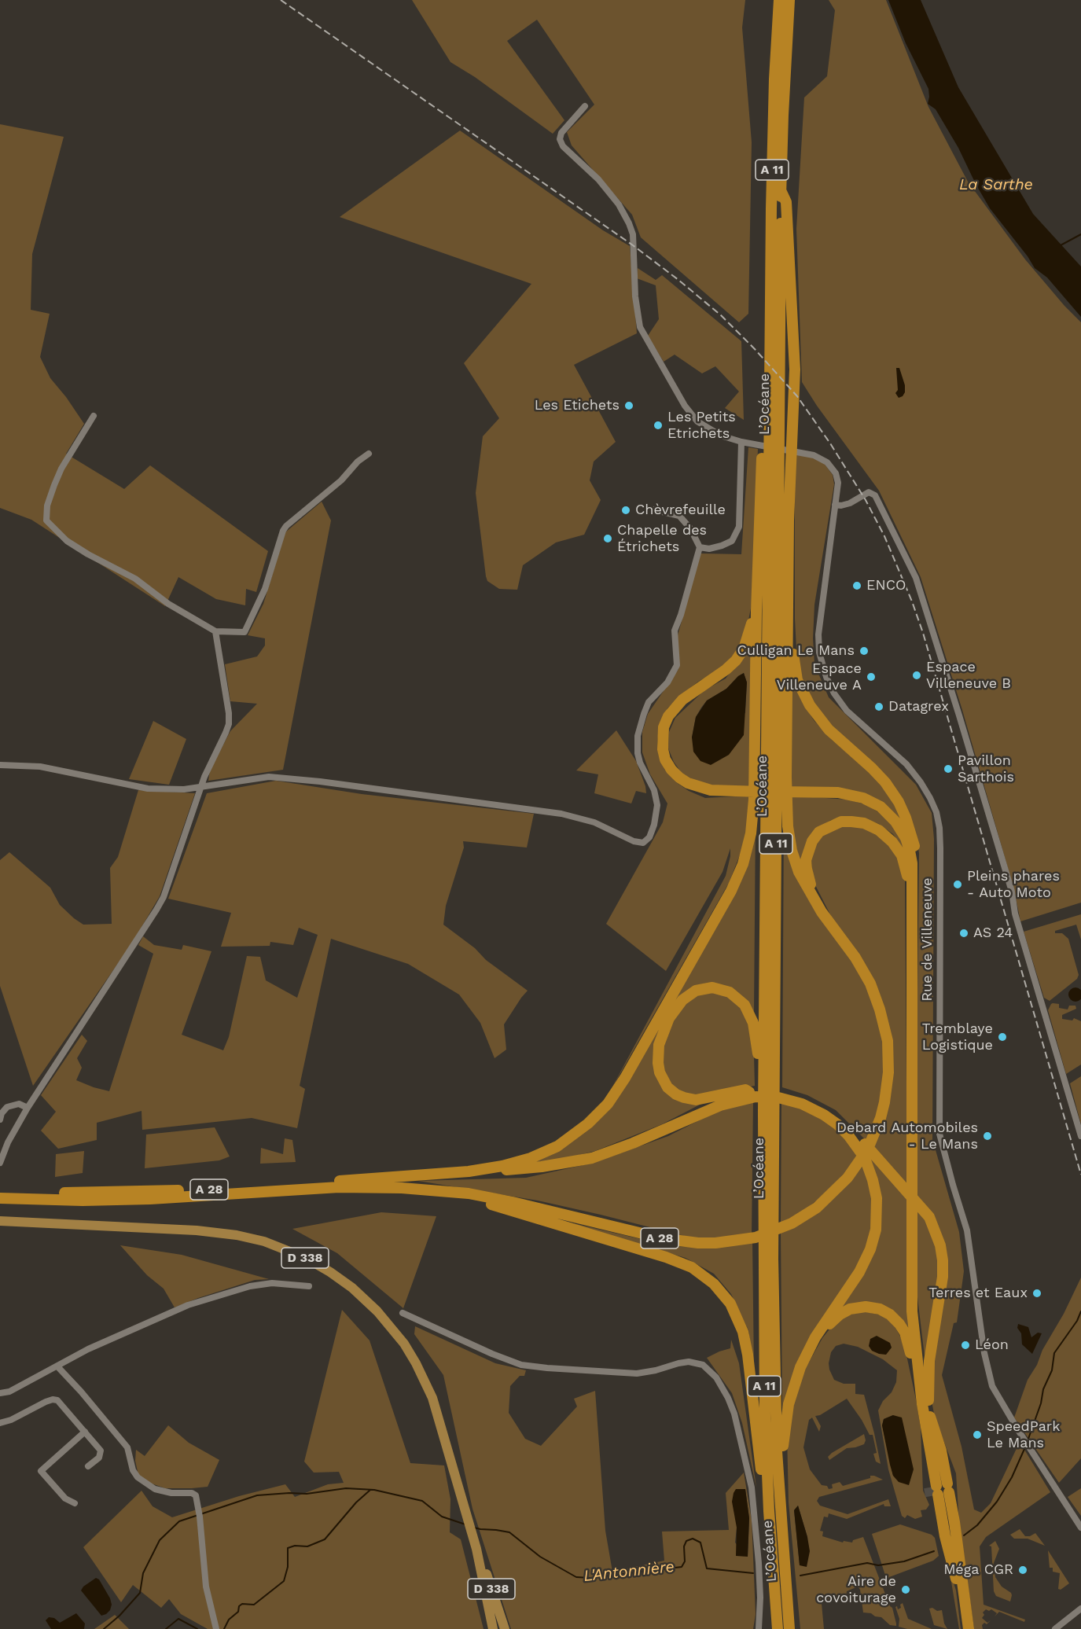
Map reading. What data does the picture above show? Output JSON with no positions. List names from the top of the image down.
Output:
{
  "streets": {
    "highway": ["A 11", "L’Océane", "A 28"],
    "main road": ["D 338"],
    "street": ["Rue de Villeneuve"]
  },
  "water": ["La Sarthe", "L'Antonnière"],
  "places": [
    "Les Etichets",
    "Les Petits Etrichets",
    "Chèvrefeuille",
    "Chapelle des Étrichets",
    "ENCO",
    "Culligan Le Mans",
    "Espace Villeneuve B",
    "Espace Villeneuve A",
    "Datagrex",
    "Pavillon Sarthois",
    "Pleins phares - Auto Moto",
    "AS 24",
    "Tremblaye Logistique",
    "Debard Automobiles - Le Mans",
    "Terres et Eaux",
    "Léon",
    "SpeedPark Le Mans",
    "Méga CGR",
    "Aire de covoiturage"
  ]
}
